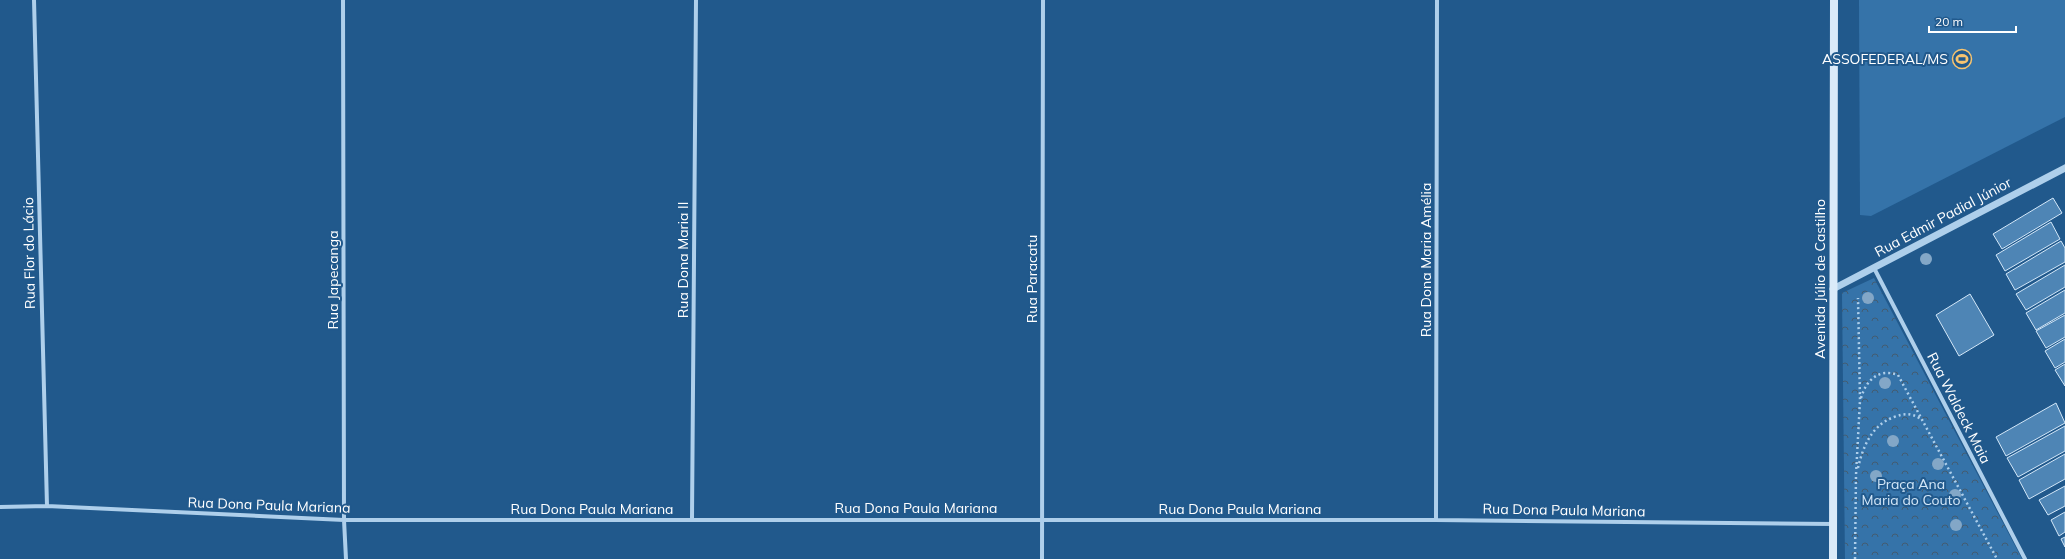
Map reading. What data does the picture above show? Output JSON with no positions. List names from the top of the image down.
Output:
{
  "streets": {
    "main road": ["Avenida Júlio de Castilho"],
    "street": [
      "Rua Edmir Padial Júnior",
      "Rua Flor do Lácio",
      "Rua Dona Maria II",
      "Rua Dona Maria Amélia",
      "Rua Paracatu",
      "Rua Japecanga",
      "Rua Waldeck Maia",
      "Rua Dona Paula Mariana"
    ]
  },
  "crossings": [
    ["Rua Edmir Padial Júnior", "Avenida Júlio de Castilho"],
    ["Rua Edmir Padial Júnior", "Rua Waldeck Maia"],
    ["Rua Flor do Lácio", "Rua Dona Paula Mariana"],
    ["Rua Dona Maria II", "Rua Dona Paula Mariana"],
    ["Rua Dona Maria Amélia", "Rua Dona Paula Mariana"],
    ["Rua Paracatu", "Rua Dona Paula Mariana"],
    ["Avenida Júlio de Castilho", "Rua Dona Paula Mariana"],
    ["Rua Japecanga", "Rua Dona Paula Mariana"]
  ],
  "parks": ["Praça Ana Maria do Couto"],
  "places": {
    "sports": ["ASSOFEDERAL/MS"]
  },
  "scale_bar": "20 m"
}
